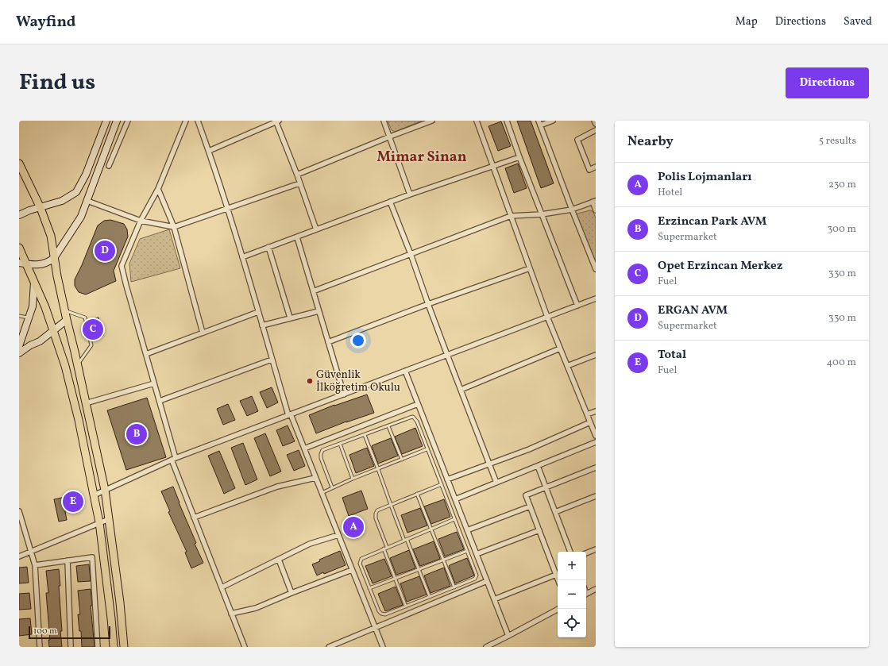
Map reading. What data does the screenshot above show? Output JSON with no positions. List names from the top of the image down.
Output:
{
  "districts": ["Mimar Sinan"],
  "places": ["Güvenlik İlköğretim Okulu"],
  "scale_bar": "100 m",
  "page": {
    "header": "Wayfind",
    "nav": ["Map", "Directions", "Saved"],
    "title": "Find us",
    "buttons": "Directions",
    "heading": ["Nearby", "5 results"],
    "list": [
      {
        "mark": "A",
        "name": "Polis Lojmanları",
        "note": "Hotel",
        "value": "230 m"
      },
      {
        "mark": "B",
        "name": "Erzincan Park AVM",
        "note": "Supermarket",
        "value": "300 m"
      },
      {
        "mark": "C",
        "name": "Opet Erzincan Merkez",
        "note": "Fuel",
        "value": "330 m"
      },
      {
        "mark": "D",
        "name": "ERGAN AVM",
        "note": "Supermarket",
        "value": "330 m"
      },
      {
        "mark": "E",
        "name": "Total",
        "note": "Fuel",
        "value": "400 m"
      }
    ],
    "pins": [
      "D",
      "C",
      "B",
      "E",
      "A"
    ],
    "map_buttons": ["+", "−"],
    "scale": "100 m"
  }
}
